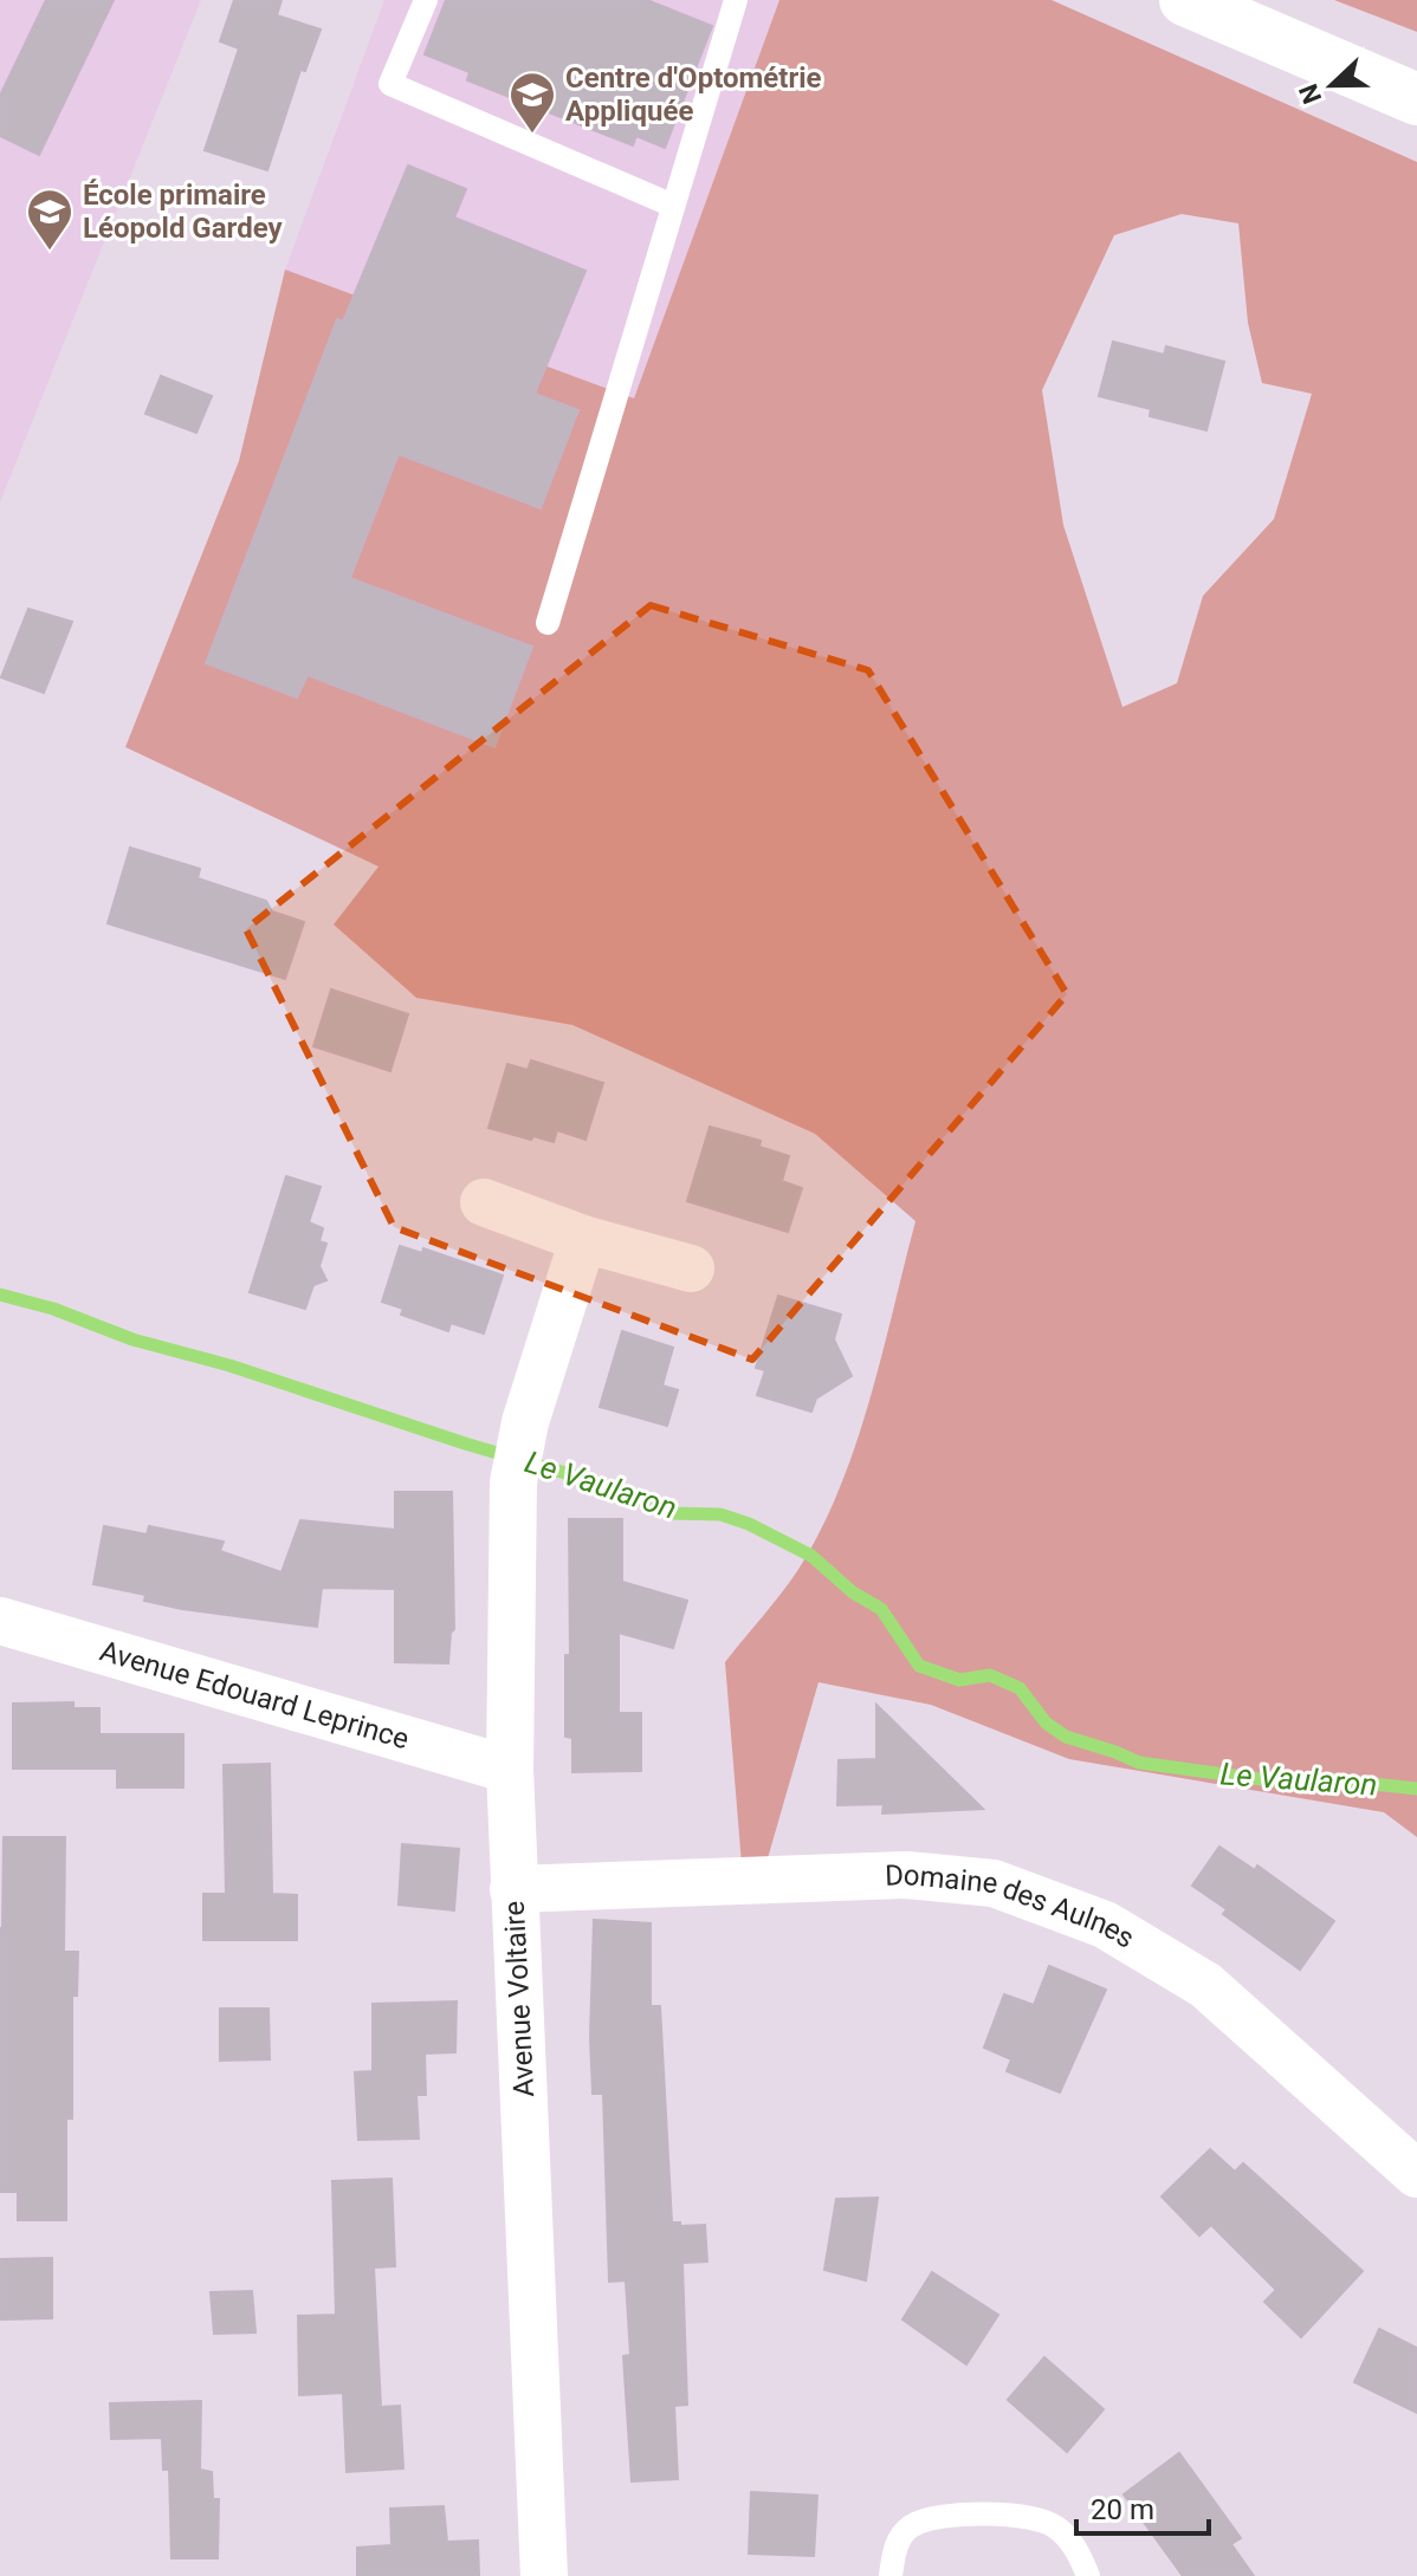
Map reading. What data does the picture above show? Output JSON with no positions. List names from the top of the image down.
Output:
{
  "streets": {
    "street": ["Avenue Edouard Leprince", "Domaine des Aulnes", "Avenue Voltaire"]
  },
  "crossings": [
    ["Avenue Edouard Leprince", "Avenue Voltaire"],
    ["Domaine des Aulnes", "Avenue Voltaire"]
  ],
  "water": ["Le Vaularon"],
  "places": {
    "school or university": ["Centre d'Optométrie Appliquée", "École primaire Léopold Gardey"]
  },
  "scale_bar": "20 m",
  "north": "left"
}
